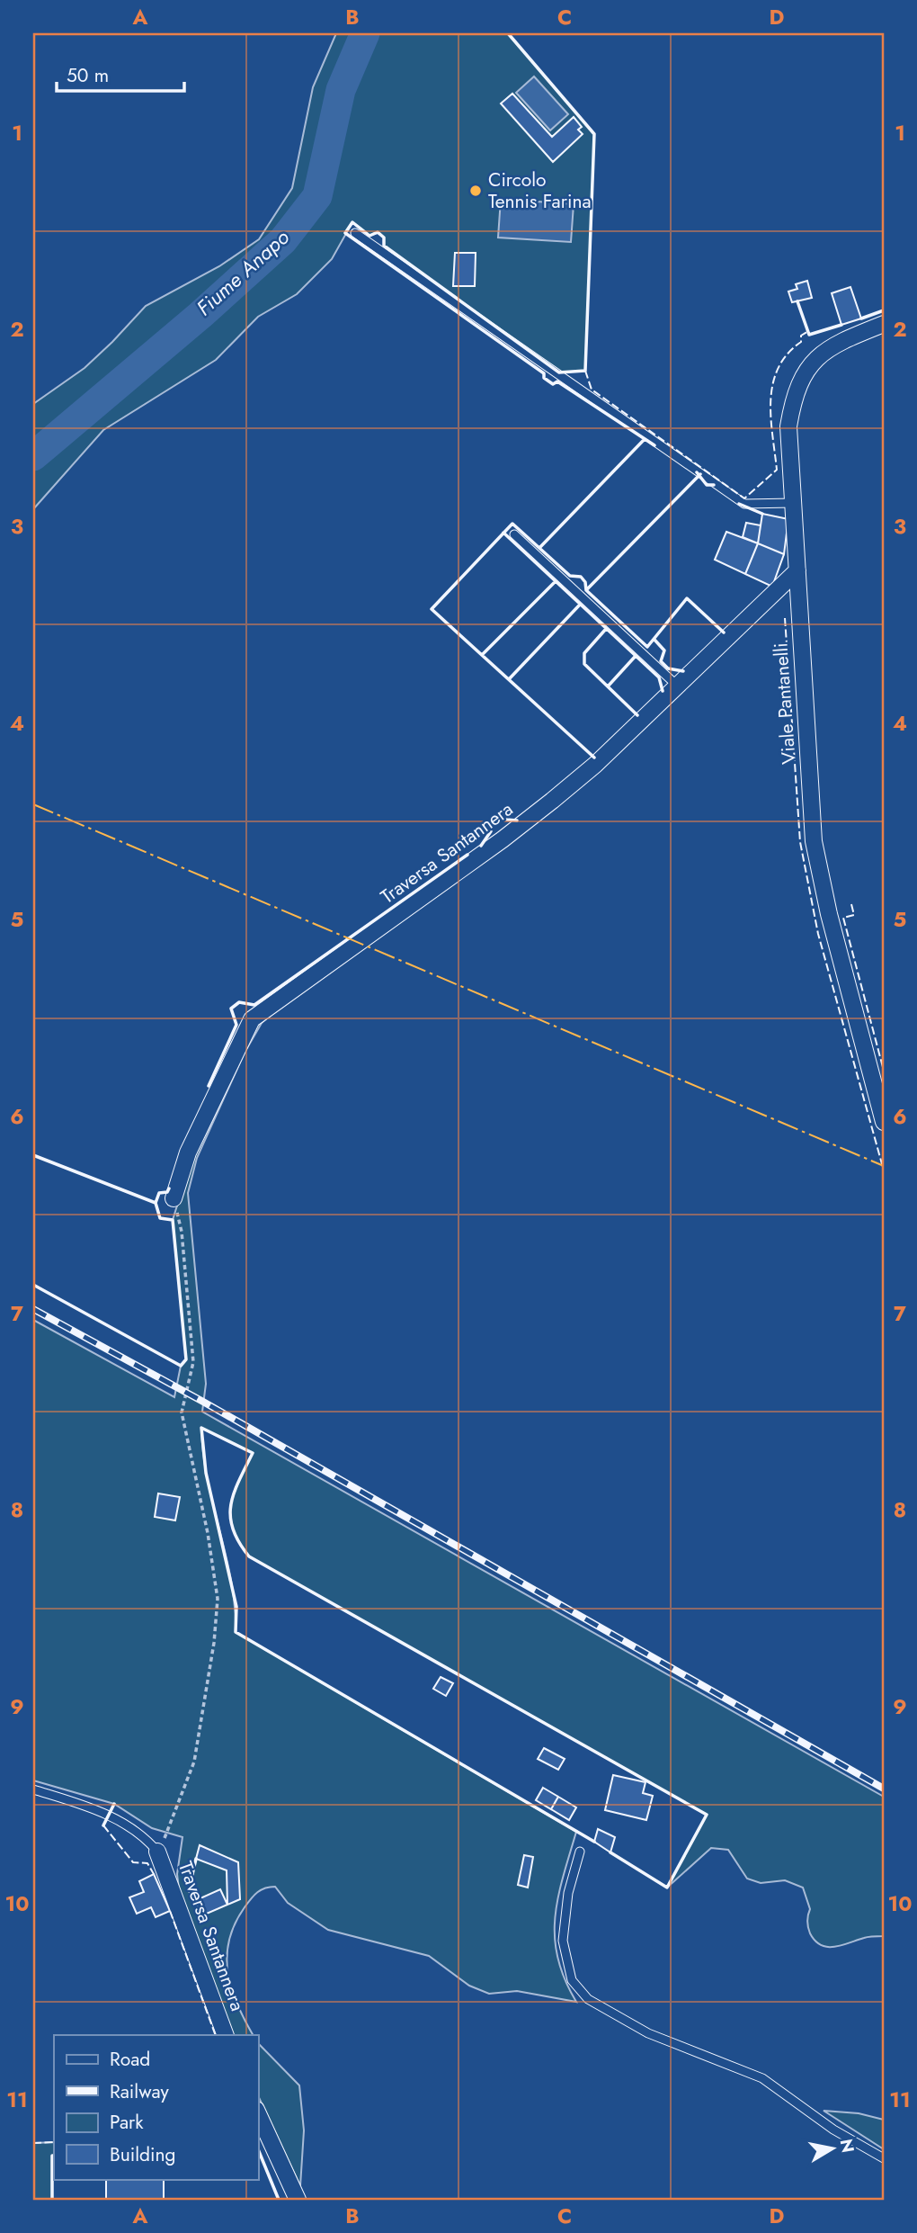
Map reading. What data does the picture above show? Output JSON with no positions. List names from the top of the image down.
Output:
{
  "streets": {
    "street": ["Viale Pantanelli", "Traversa Santannera"]
  },
  "crossings": [
    ["Viale Pantanelli", "Traversa Santannera"]
  ],
  "water": ["Fiume Anapo"],
  "places": ["Circolo Tennis Farina"],
  "legend": [
    "Road",
    "Railway",
    "Park",
    "Building"
  ],
  "scale_bar": "50 m",
  "north": "right",
  "grid": {
    "columns": [
      "A",
      "B",
      "C",
      "D"
    ],
    "rows": [
      "1",
      "2",
      "3",
      "4",
      "5",
      "6",
      "7",
      "8",
      "9",
      "10",
      "11"
    ]
  }
}
